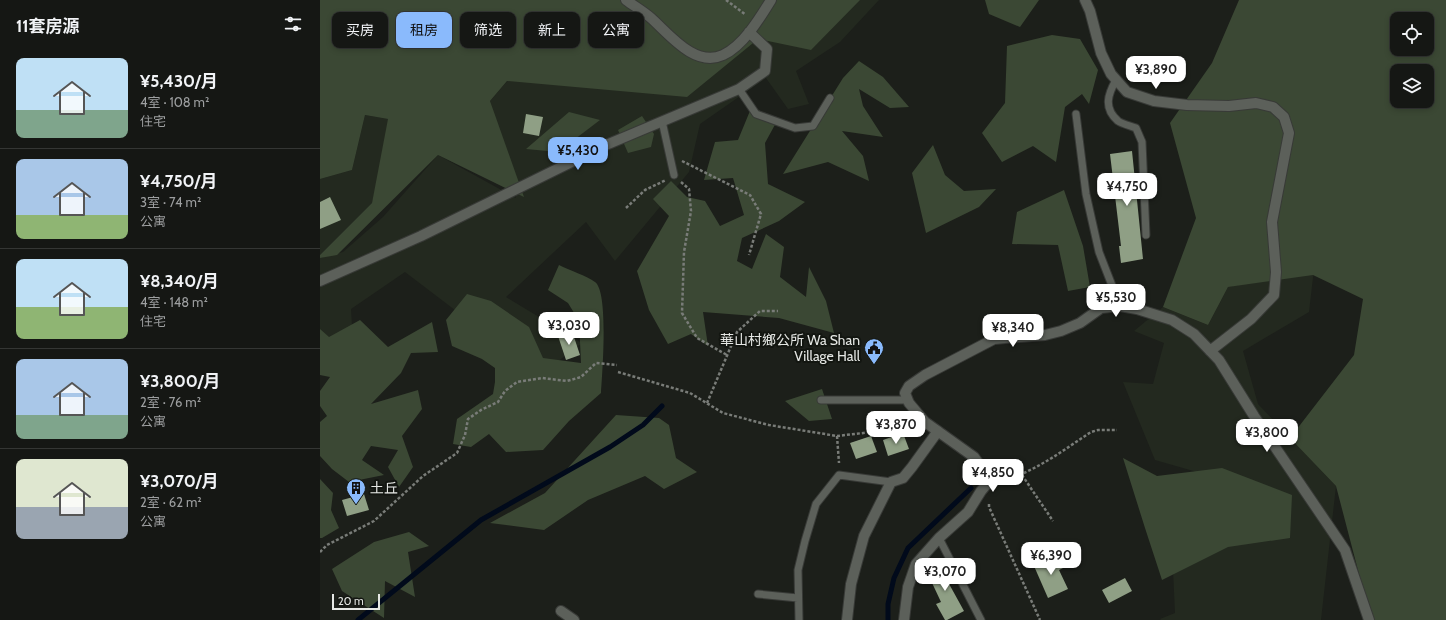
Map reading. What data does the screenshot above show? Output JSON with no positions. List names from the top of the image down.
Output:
{
  "places": {
    "public building": ["華山村鄉公所 Wa Shan Village Hall"],
    "building": ["土丘"]
  },
  "scale_bar": "20 m",
  "page": {
    "heading": "11套房源",
    "chip": [
      "买房",
      "租房",
      "筛选",
      "新上",
      "公寓"
    ],
    "list": [
      {
        "name": "¥5,430/月",
        "note": "4室 · 108 m² · 住宅"
      },
      {
        "name": "¥4,750/月",
        "note": "3室 · 74 m² · 公寓"
      },
      {
        "name": "¥8,340/月",
        "note": "4室 · 148 m² · 住宅"
      },
      {
        "name": "¥3,800/月",
        "note": "2室 · 76 m² · 公寓"
      },
      {
        "name": "¥3,070/月",
        "note": "2室 · 62 m² · 公寓"
      }
    ],
    "price": [
      "¥3,890",
      "¥5,430",
      "¥4,750",
      "¥5,530",
      "¥3,030",
      "¥8,340",
      "¥3,870",
      "¥3,800",
      "¥4,850",
      "¥6,390",
      "¥3,070"
    ],
    "scale": "20 m"
  }
}
